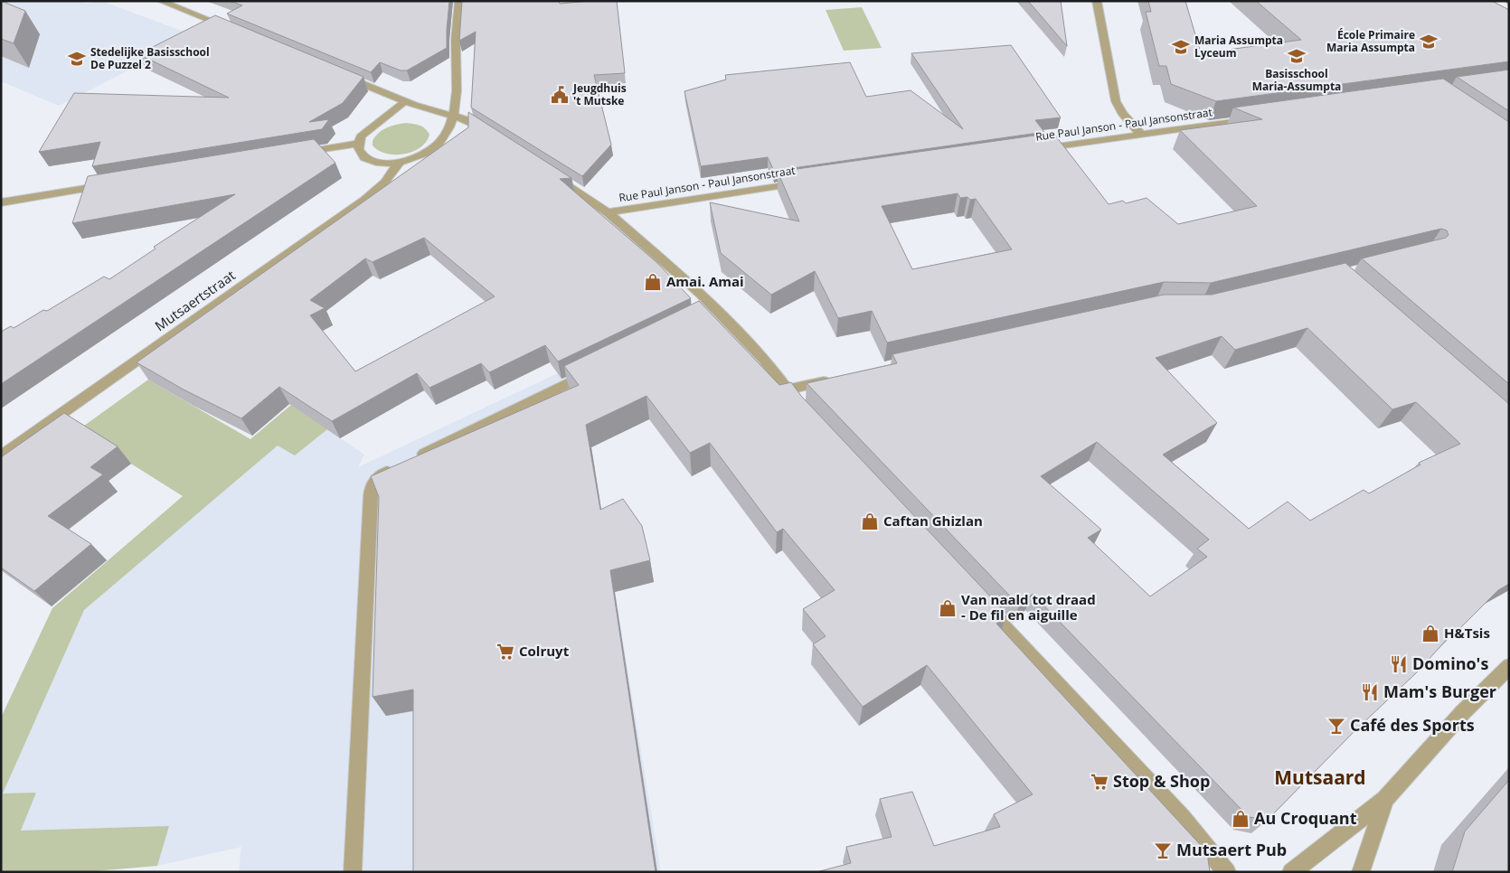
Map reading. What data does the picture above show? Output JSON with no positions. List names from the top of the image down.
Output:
{
  "streets": {
    "street": ["Rue Paul Janson - Paul Jansonstraat", "Mutsaertstraat"]
  },
  "districts": ["Mutsaard"],
  "places": {
    "school or university": [
      "École Primaire Maria Assumpta",
      "Maria Assumpta Lyceum",
      "Basisschool Maria-Assumpta",
      "Stedelijke Basisschool De Puzzel 2"
    ],
    "public building": ["Jeugdhuis 't Mutske"],
    "shop": [
      "Amai. Amai",
      "Caftan Ghizlan",
      "Van naald tot draad - De fil en aiguille",
      "H&Tsis",
      "Au Croquant"
    ],
    "supermarket": ["Colruyt", "Stop & Shop"],
    "restaurant": ["Domino's", "Mam's Burger"],
    "bar": ["Café des Sports", "Mutsaert Pub"]
  }
}
